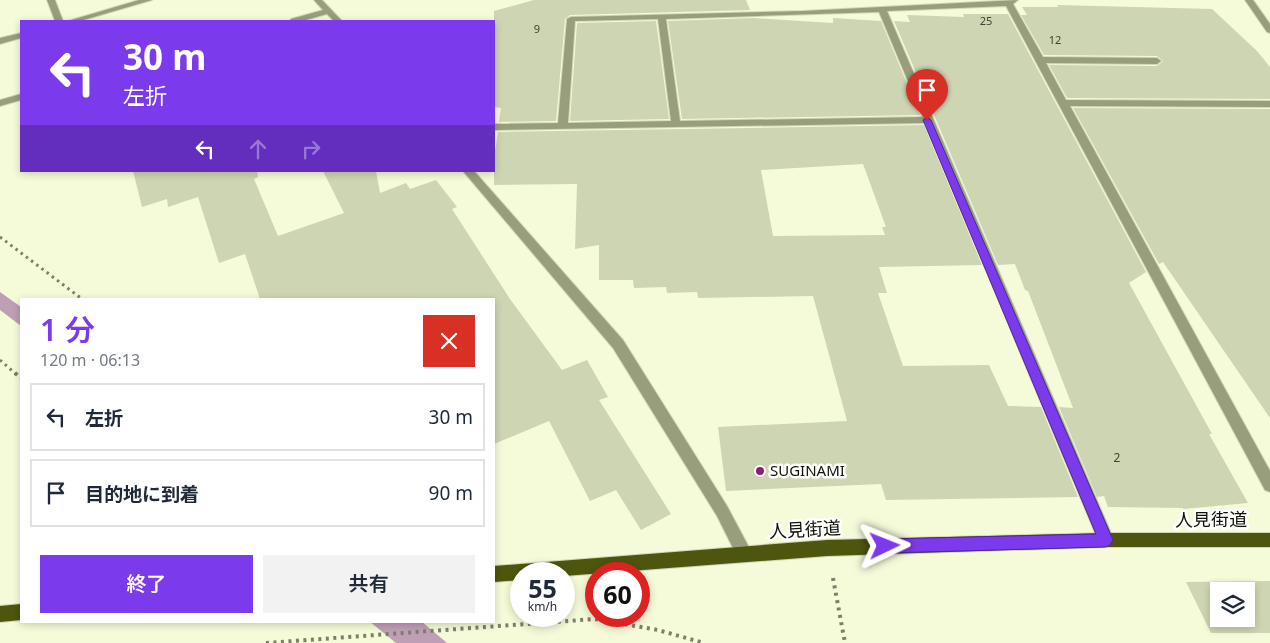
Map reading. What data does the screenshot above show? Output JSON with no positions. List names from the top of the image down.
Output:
{
  "streets": {
    "main road": ["人見街道"]
  },
  "places": ["SUGINAMI"],
  "house_numbers": [
    "25",
    "9",
    "12",
    "2"
  ],
  "page": {
    "turn": ["30 m", "左折"],
    "heading": ["1 分", "120 m · 06:13"],
    "list": [
      {
        "name": "左折",
        "value": "30 m"
      },
      {
        "name": "目的地に到着",
        "value": "90 m"
      }
    ],
    "buttons": ["終了", "共有"],
    "speed": "55 km/h",
    "limit": "60"
  }
}
